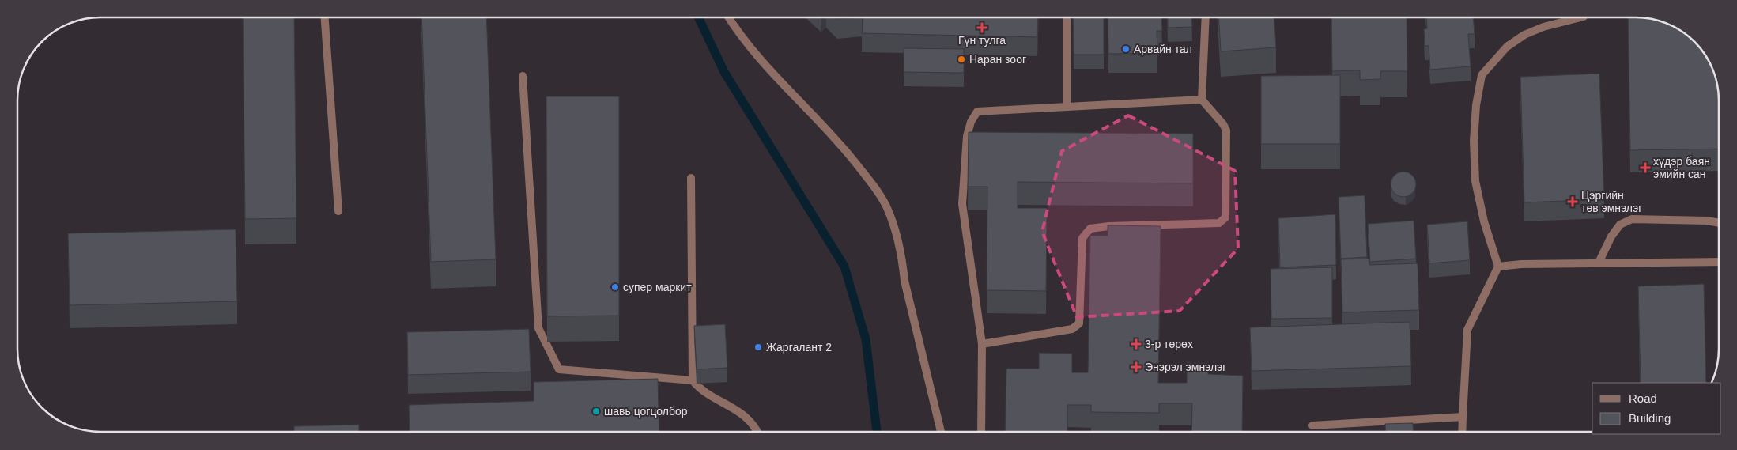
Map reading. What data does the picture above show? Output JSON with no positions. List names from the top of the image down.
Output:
{
  "places": {
    "health": [
      "Гүн тулга",
      "хүдэр баян эмийн сан",
      "Цэргийн төв эмнэлэг",
      "3-р төрөх",
      "Энэрэл эмнэлэг"
    ],
    "other": [
      "Арвайн тал",
      "Наран зоог",
      "супер маркит",
      "Жаргалант 2",
      "шавь цогцолбор"
    ]
  },
  "legend": ["Road", "Building"]
}
